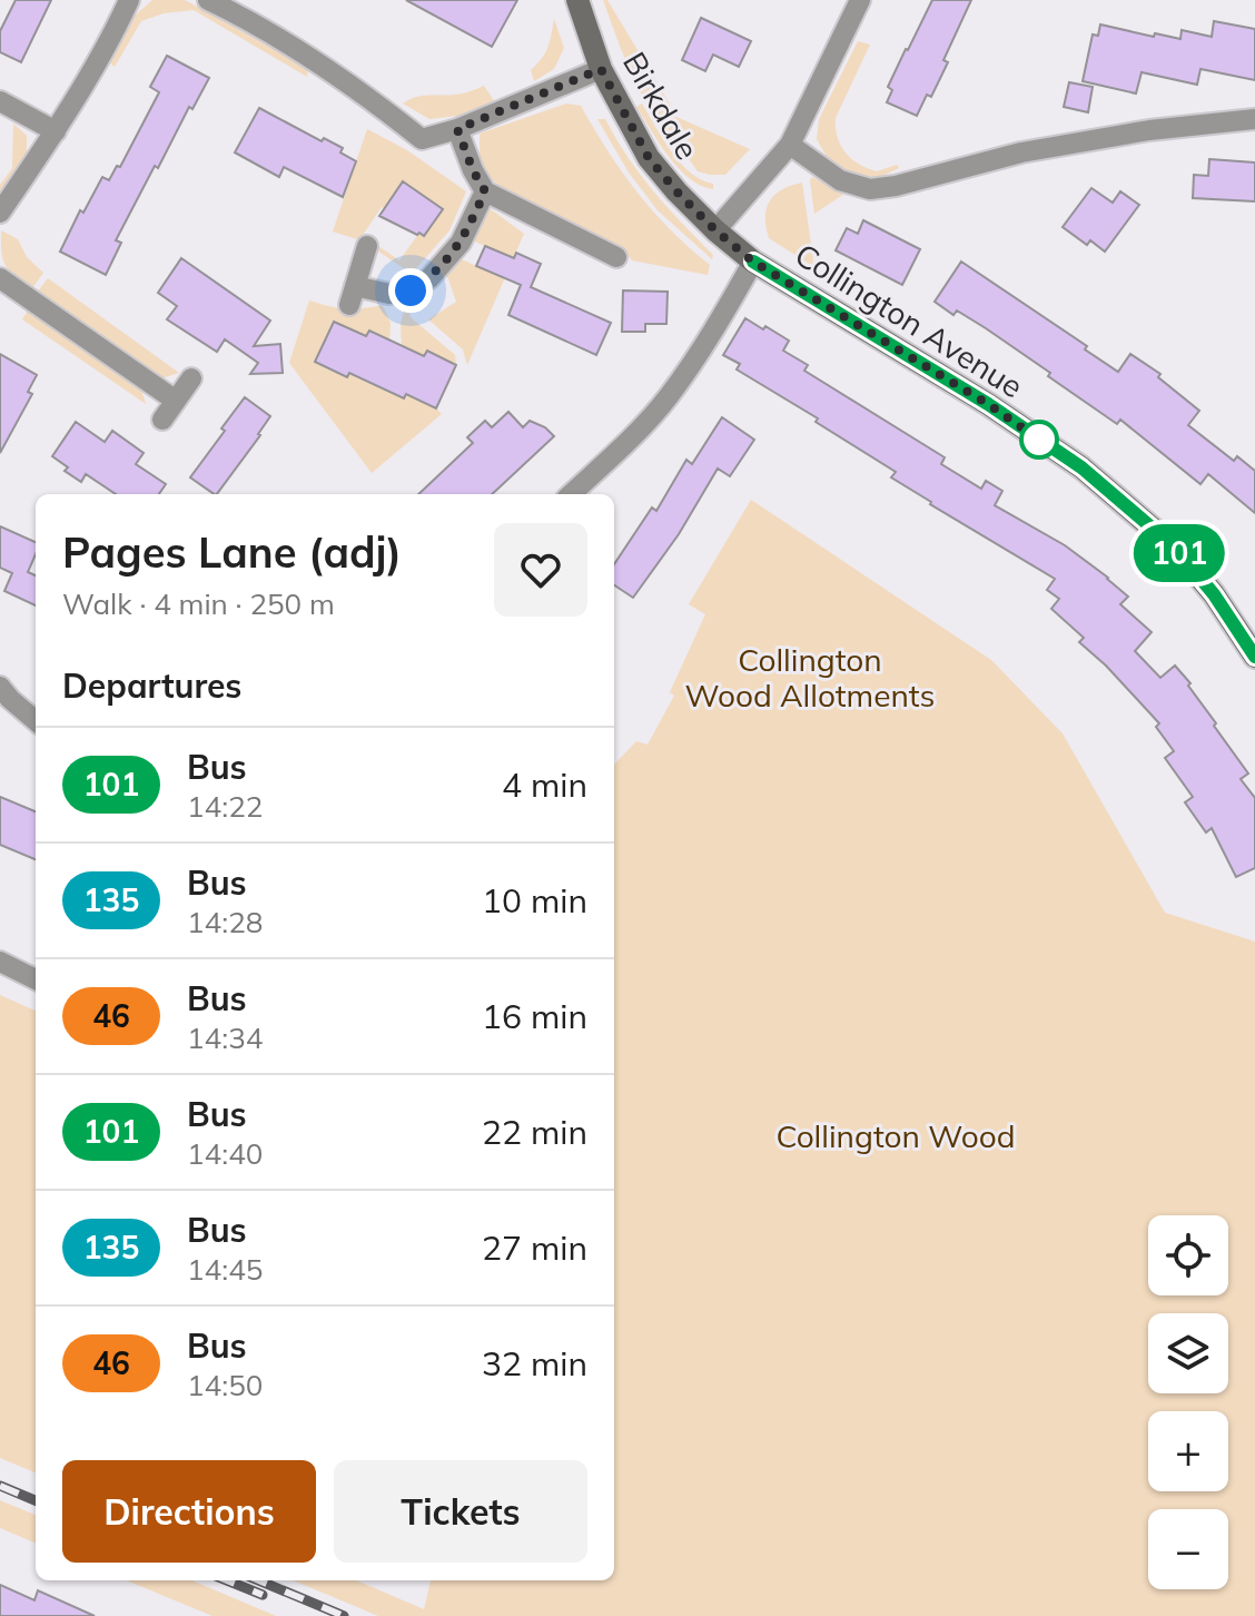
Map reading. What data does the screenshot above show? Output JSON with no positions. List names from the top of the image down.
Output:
{
  "streets": {
    "street": ["Birkdale", "Collington Avenue"]
  },
  "crossings": [
    ["Birkdale", "Collington Avenue"]
  ],
  "parks": ["Collington Wood Allotments", "Collington Wood"],
  "lines": ["bus line 101"],
  "page": {
    "on_map": "101",
    "heading": [
      ["Pages Lane (adj)", "Walk · 4 min · 250 m"],
      "Departures"
    ],
    "list": [
      {
        "mark": "101",
        "name": "Bus",
        "note": "14:22",
        "value": "4 min"
      },
      {
        "mark": "135",
        "name": "Bus",
        "note": "14:28",
        "value": "10 min"
      },
      {
        "mark": "46",
        "name": "Bus",
        "note": "14:34",
        "value": "16 min"
      },
      {
        "mark": "101",
        "name": "Bus",
        "note": "14:40",
        "value": "22 min"
      },
      {
        "mark": "135",
        "name": "Bus",
        "note": "14:45",
        "value": "27 min"
      },
      {
        "mark": "46",
        "name": "Bus",
        "note": "14:50",
        "value": "32 min"
      }
    ],
    "map_buttons": ["+", "−"],
    "buttons": ["Directions", "Tickets"]
  }
}
